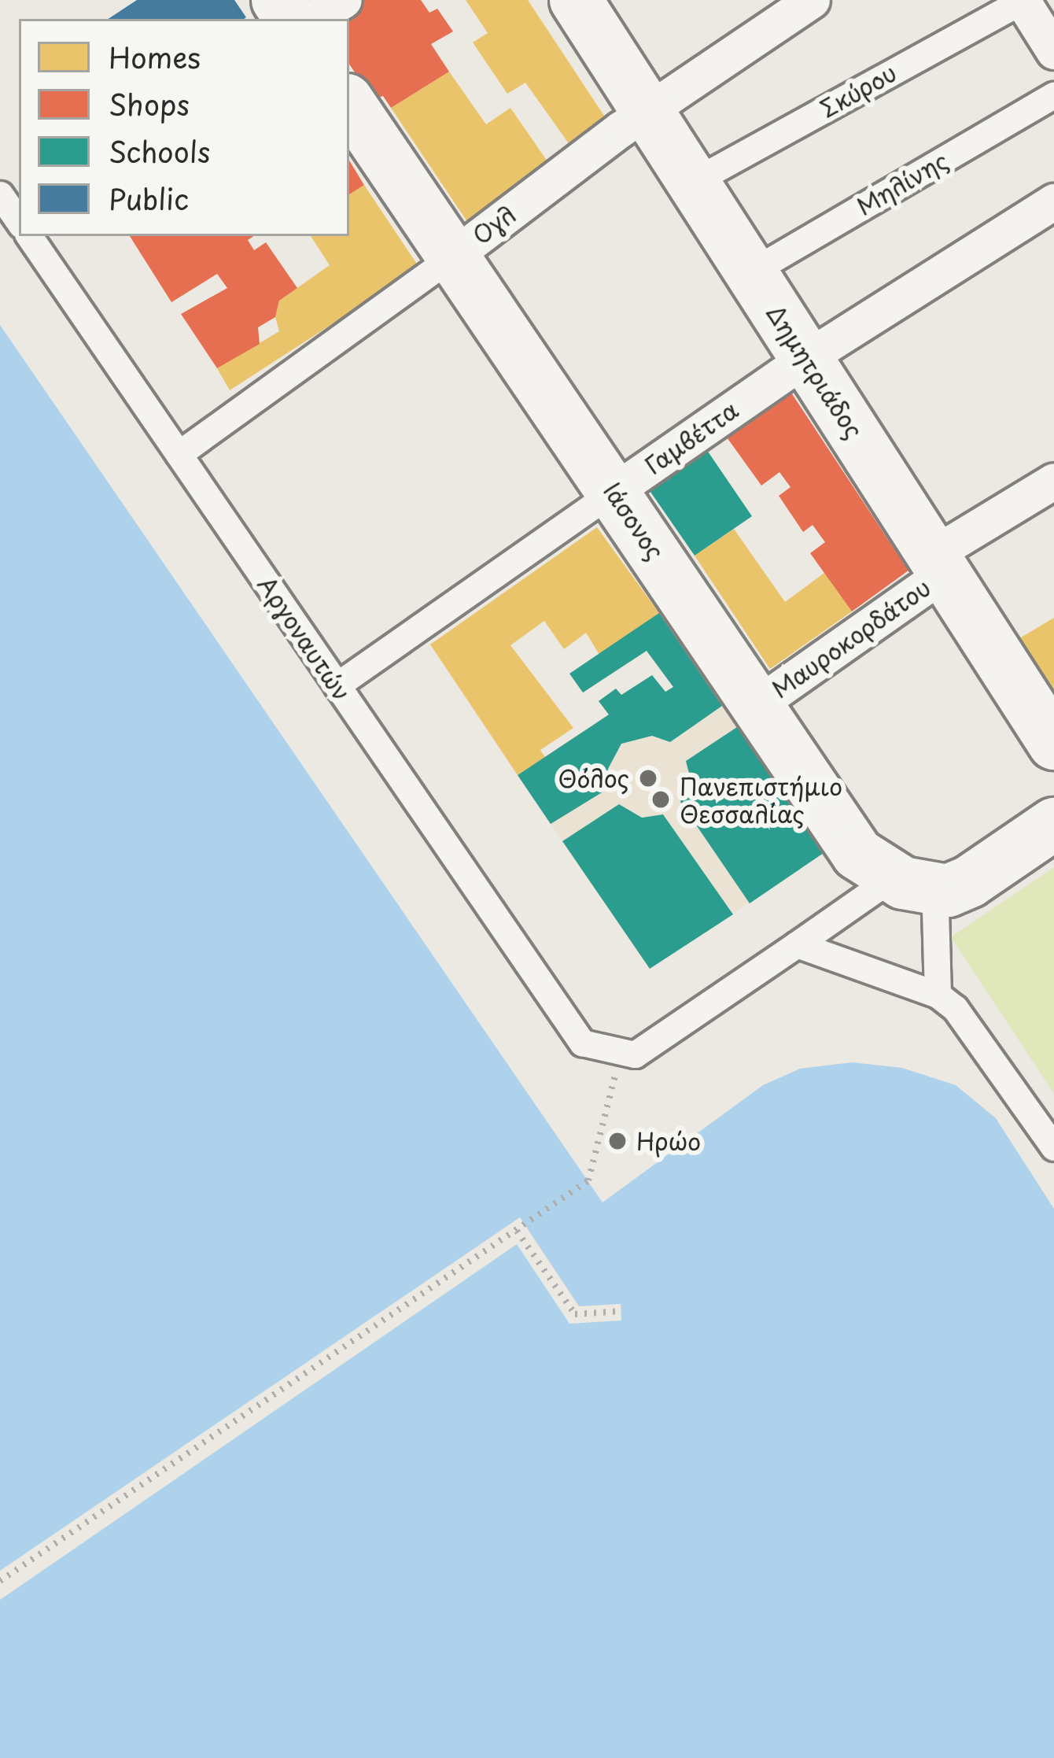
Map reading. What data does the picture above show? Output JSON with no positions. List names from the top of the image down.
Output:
{
  "streets": {
    "main road": ["Δημητριάδος", "Ιάσονος"],
    "street": [
      "Σκύρου",
      "Μηλίνης",
      "Ογλ",
      "Γαμβέττα",
      "Αργοναυτών",
      "Μαυροκορδάτου"
    ]
  },
  "crossings": [
    ["Σκύρου", "Δημητριάδος"],
    ["Μηλίνης", "Δημητριάδος"],
    ["Ογλ", "Δημητριάδος"],
    ["Ογλ", "Ιάσονος"],
    ["Ογλ", "Αργοναυτών"],
    ["Δημητριάδος", "Γαμβέττα"],
    ["Δημητριάδος", "Μαυροκορδάτου"],
    ["Γαμβέττα", "Ιάσονος"],
    ["Γαμβέττα", "Αργοναυτών"],
    ["Ιάσονος", "Μαυροκορδάτου"]
  ],
  "places": ["Θόλος", "Πανεπιστήμιο Θεσσαλίας", "Ηρώο"],
  "legend": [
    "Homes",
    "Shops",
    "Schools",
    "Public"
  ]
}
